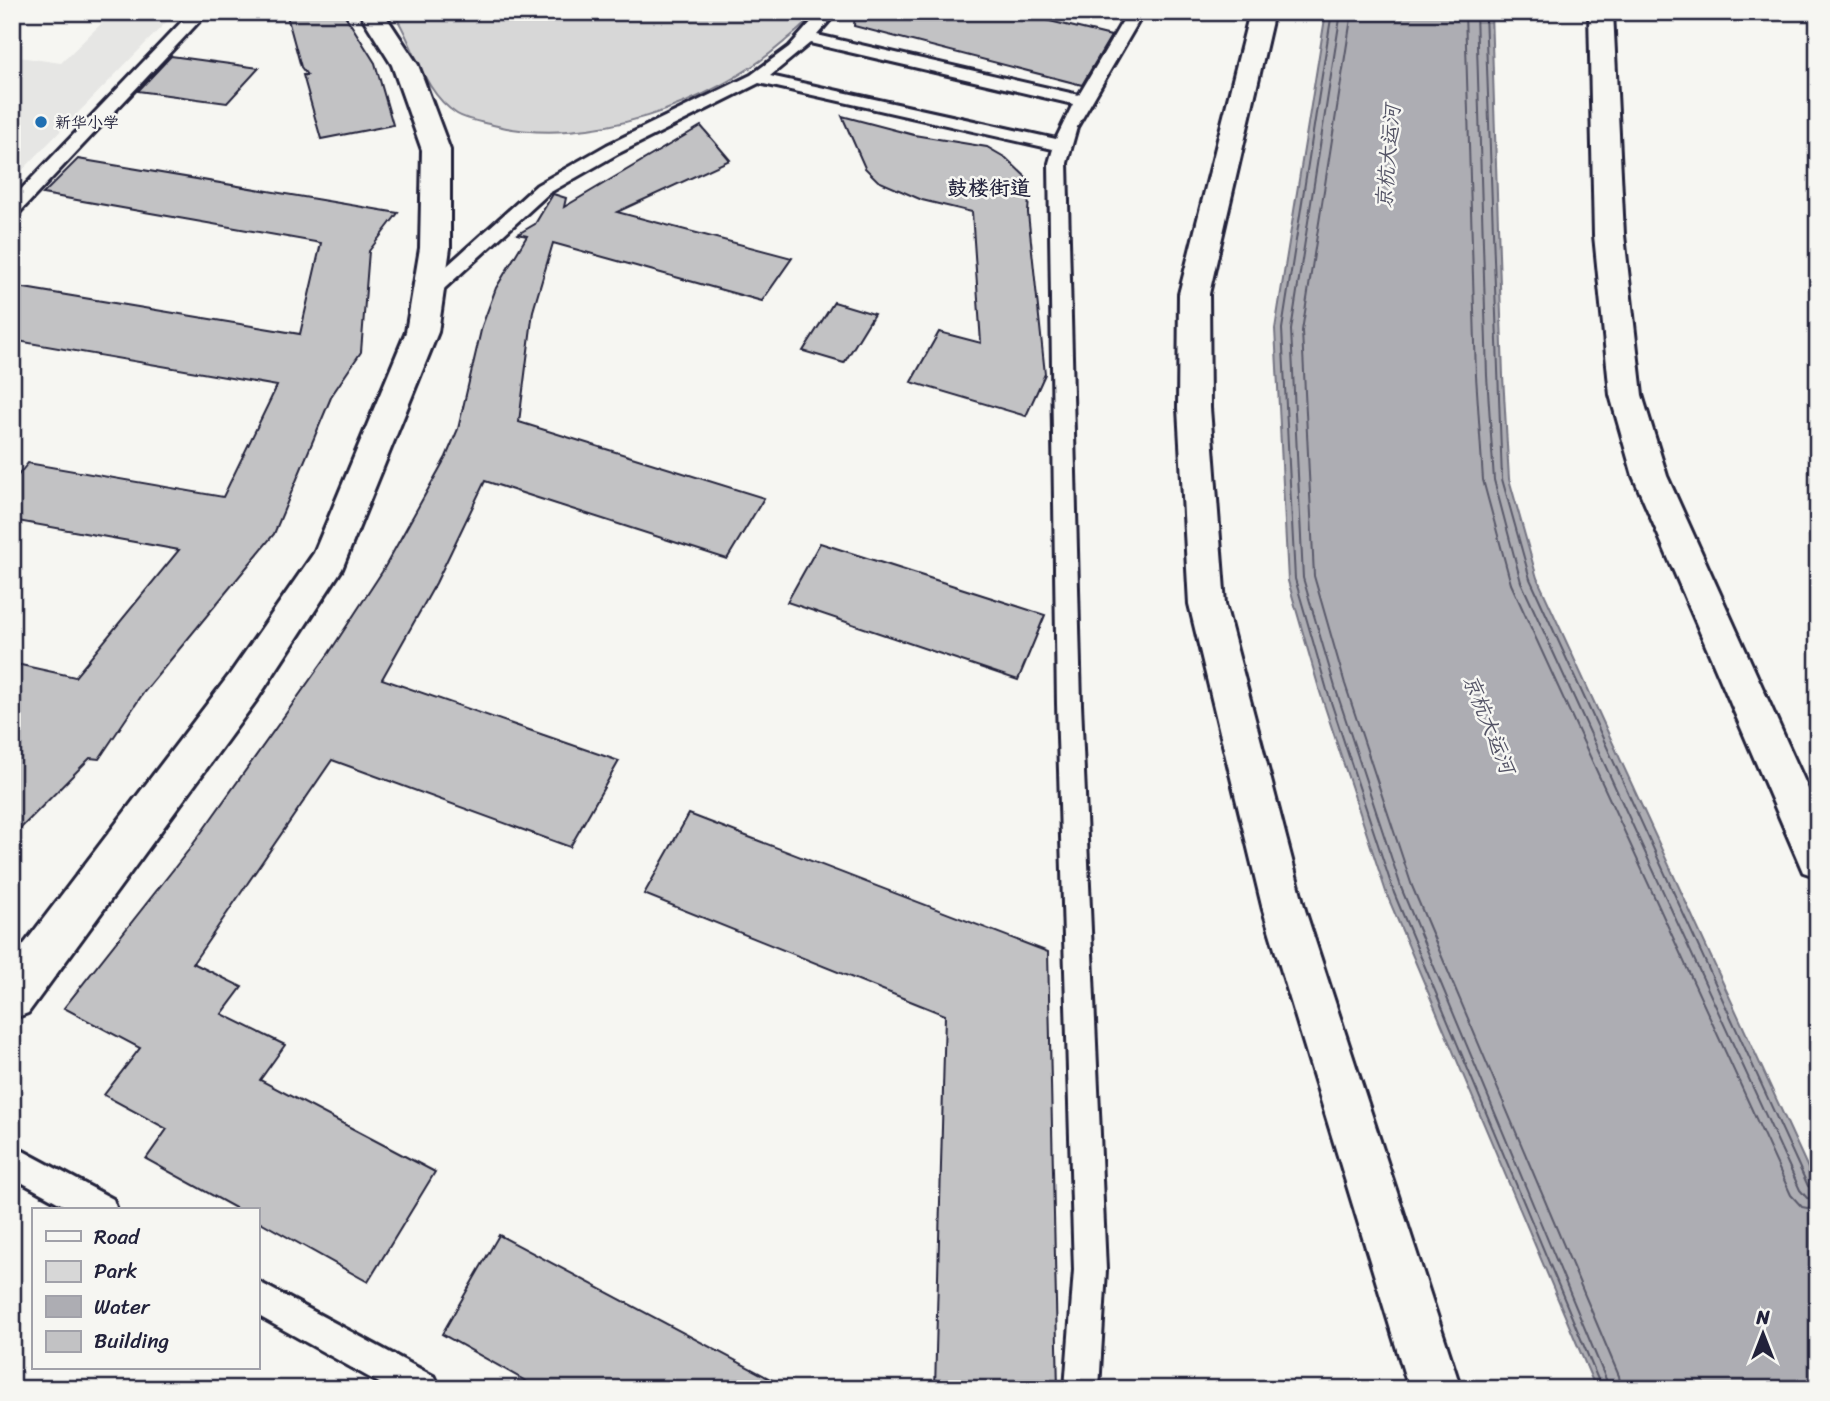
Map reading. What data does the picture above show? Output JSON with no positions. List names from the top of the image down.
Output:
{
  "districts": ["鼓楼街道"],
  "water": ["京杭大运河"],
  "places": ["新华小学"],
  "legend": [
    "Road",
    "Park",
    "Water",
    "Building"
  ],
  "north": "top"
}
